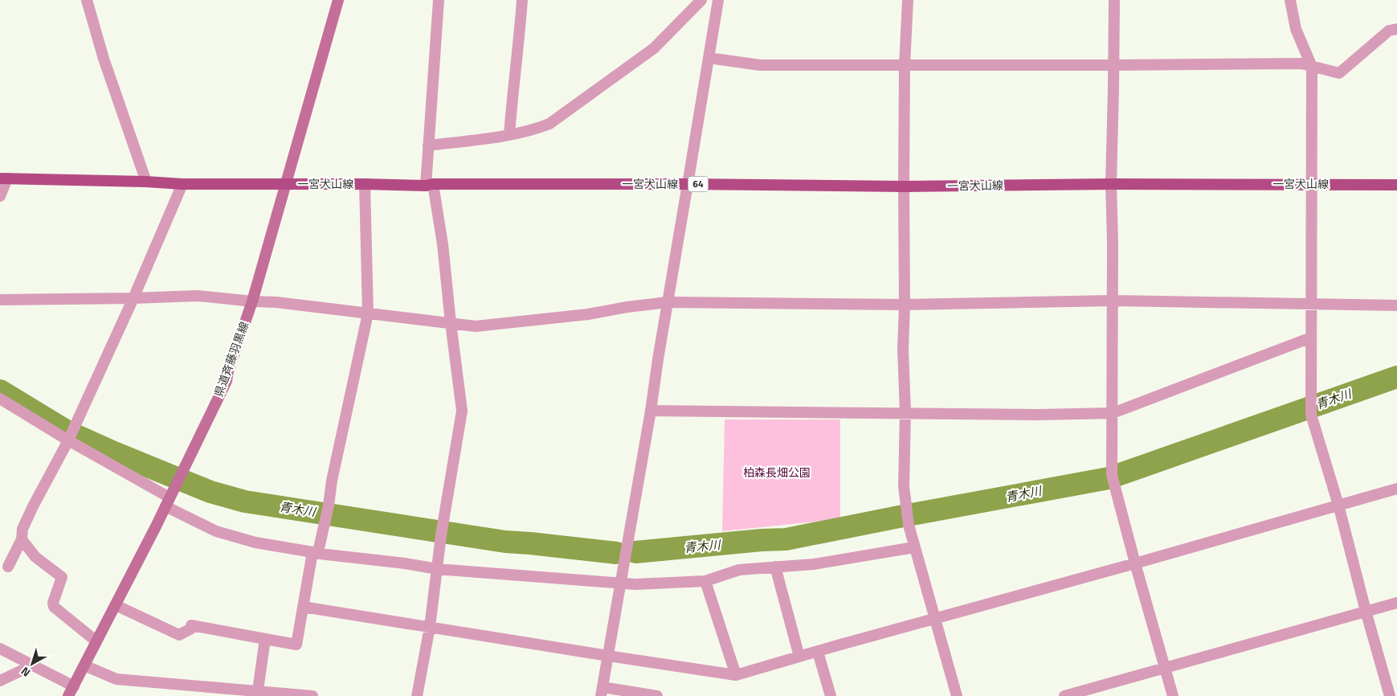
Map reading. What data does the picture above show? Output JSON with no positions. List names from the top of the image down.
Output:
{
  "streets": {
    "main road": ["一宮犬山線", "64", "県道斉藤羽黒線"]
  },
  "crossings": [
    ["一宮犬山線", "県道斉藤羽黒線"]
  ],
  "water": ["青木川"],
  "parks": ["柏森長畑公園"],
  "north": "bottom left"
}
